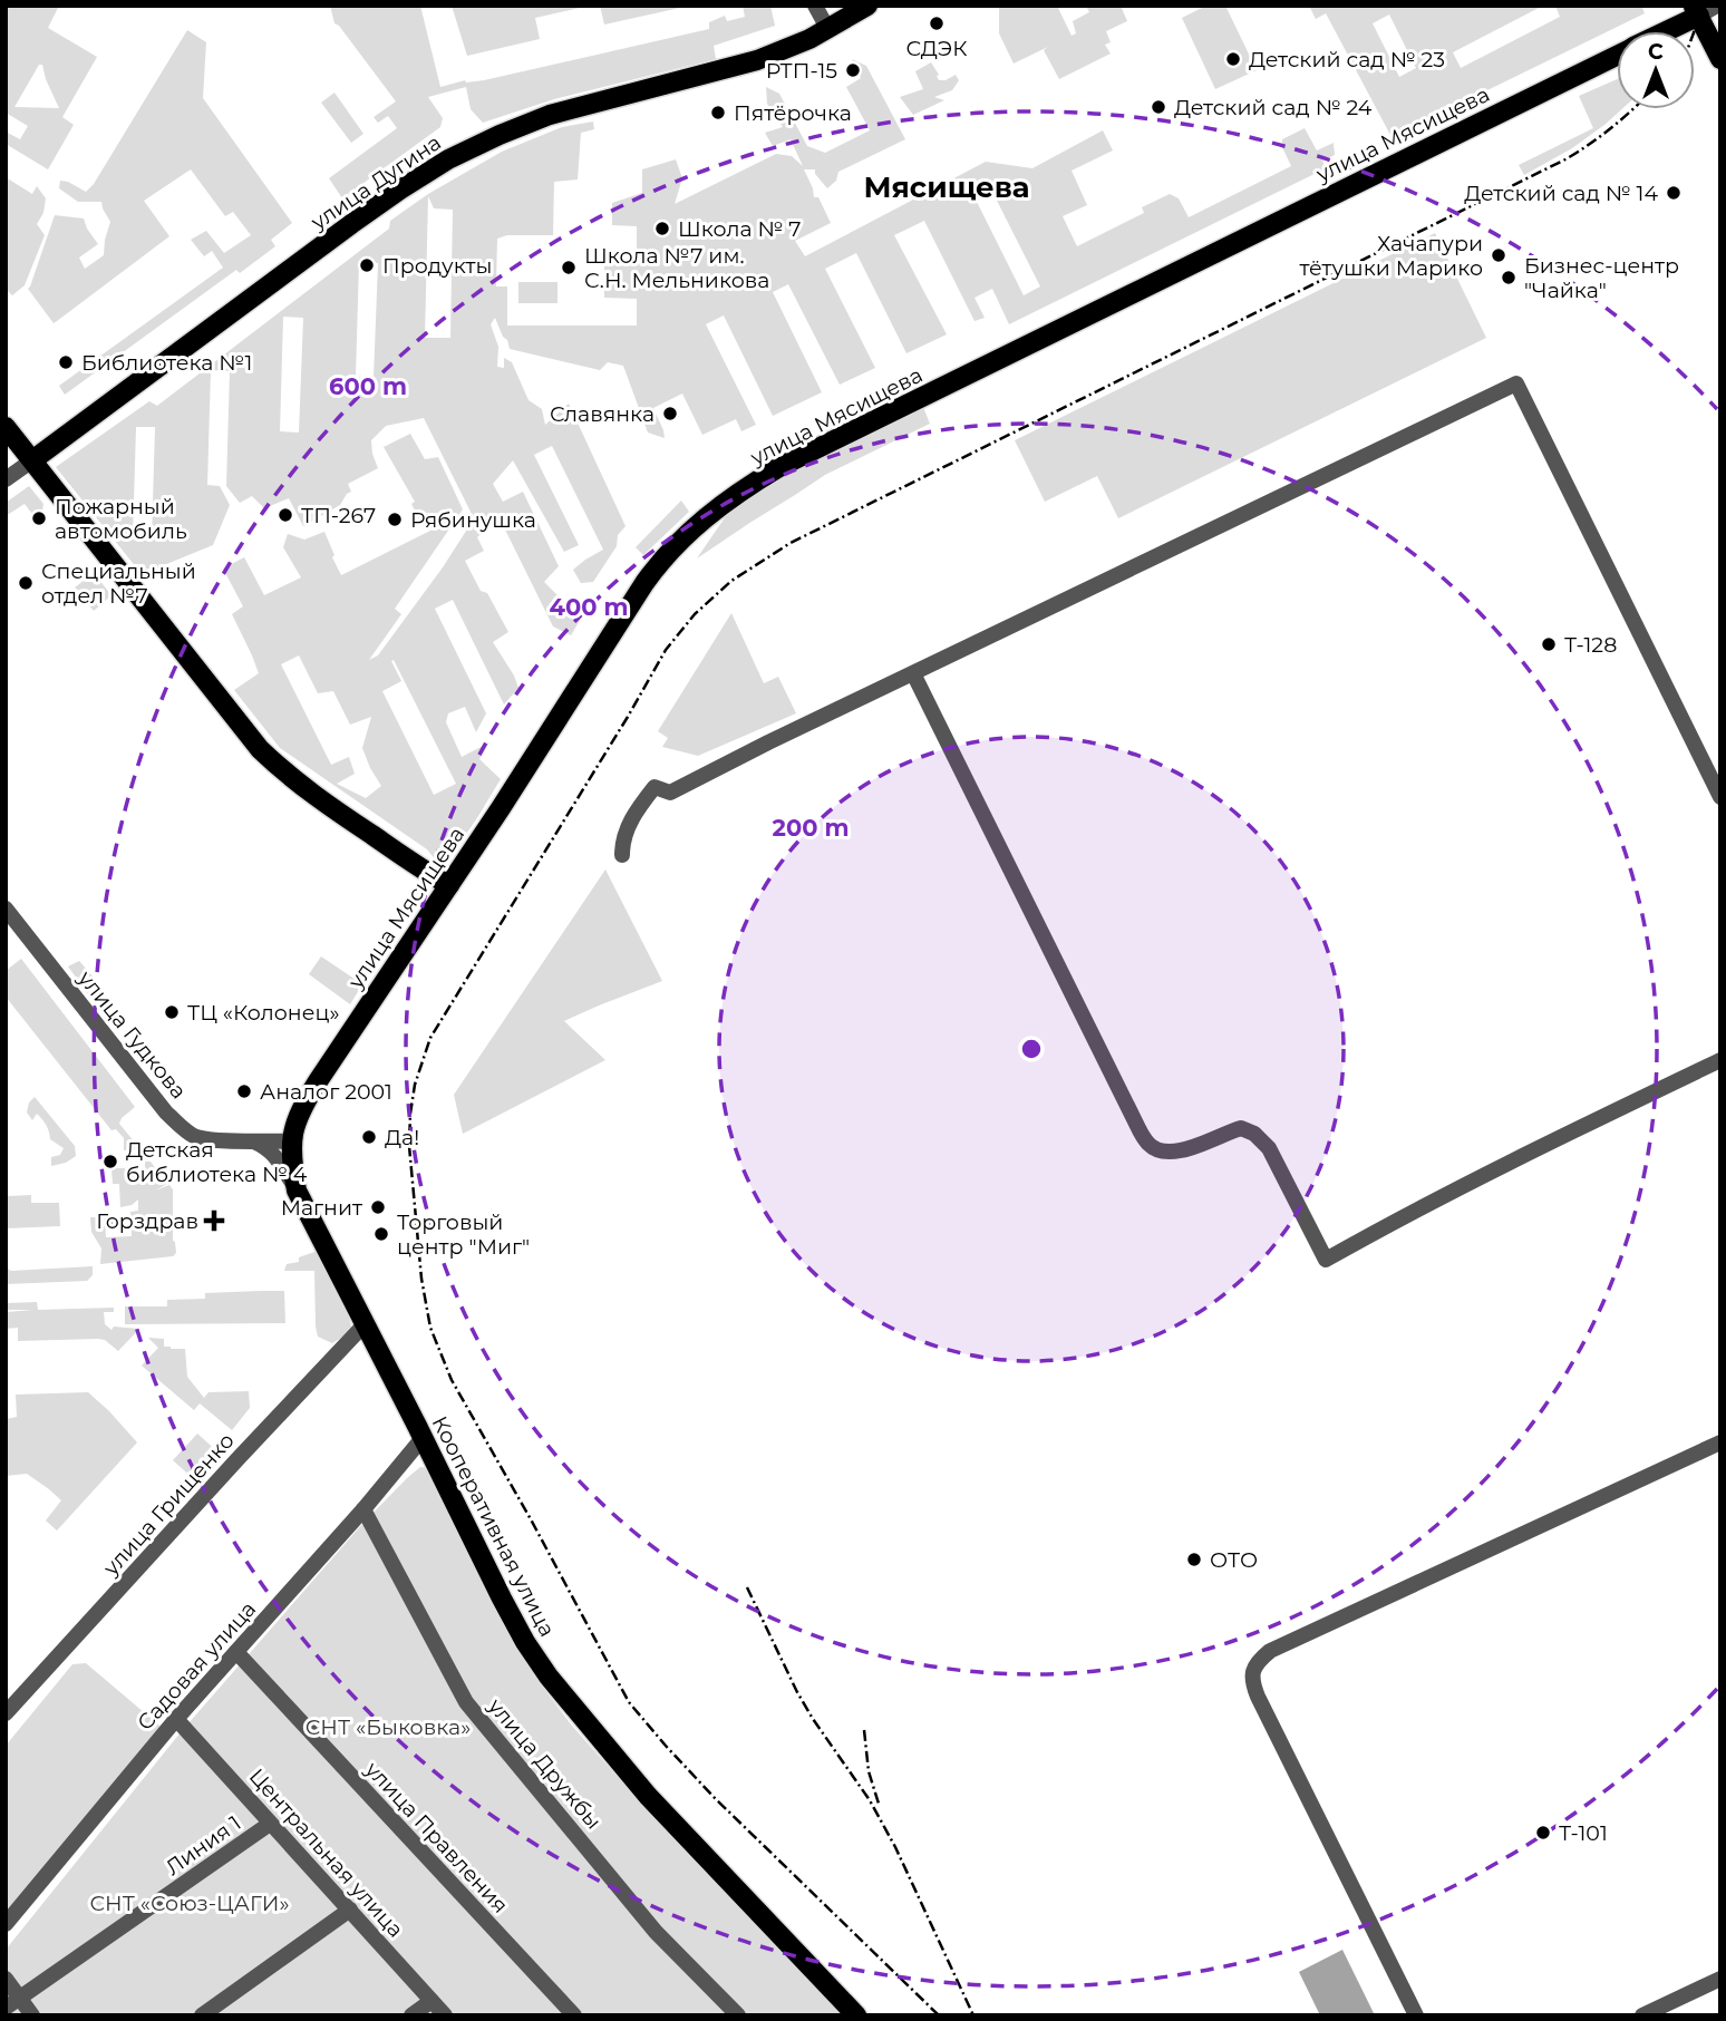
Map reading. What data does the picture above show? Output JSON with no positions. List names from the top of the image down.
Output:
{
  "streets": {
    "main road": ["улица Мясищева", "улица Дугина", "Кооперативная улица"],
    "street": [
      "улица Гудкова",
      "улица Грищенко",
      "Садовая улица",
      "улица Дружбы",
      "улица Правления",
      "Линия 1",
      "Центральная улица"
    ]
  },
  "crossings": [
    ["улица Мясищева", "улица Гудкова"],
    ["улица Мясищева", "Кооперативная улица"],
    ["улица Гудкова", "Кооперативная улица"],
    ["улица Грищенко", "Кооперативная улица"],
    ["Кооперативная улица", "Садовая улица"],
    ["Садовая улица", "улица Дружбы"],
    ["Садовая улица", "улица Правления"],
    ["Садовая улица", "Центральная улица"],
    ["Линия 1", "Центральная улица"]
  ],
  "districts": ["Мясищева"],
  "parks": ["СНТ «Быковка»", "СНТ «Союз-ЦАГИ»"],
  "places": {
    "other": [
      "СДЭК",
      "Детский сад № 23",
      "РТП-15",
      "Детский сад № 24",
      "Пятёрочка",
      "Детский сад № 14",
      "Школа № 7",
      "Хачапури тётушки Марико",
      "Продукты",
      "Школа №7 им. С.Н. Мельникова",
      "Бизнес-центр \"Чайка\"",
      "Библиотека №1",
      "Славянка",
      "ТП-267",
      "Пожарный автомобиль",
      "Рябинушка",
      "Специальный отдел №7",
      "Т-128",
      "ТЦ «Колонец»",
      "Аналог 2001",
      "Да!",
      "Детская библиотека № 4",
      "Магнит",
      "Торговый центр \"Миг\"",
      "ОТО",
      "Т-101"
    ],
    "health": ["Горздрав"]
  },
  "north": "top",
  "rings": ["600 m", "400 m", "200 m"]
}
